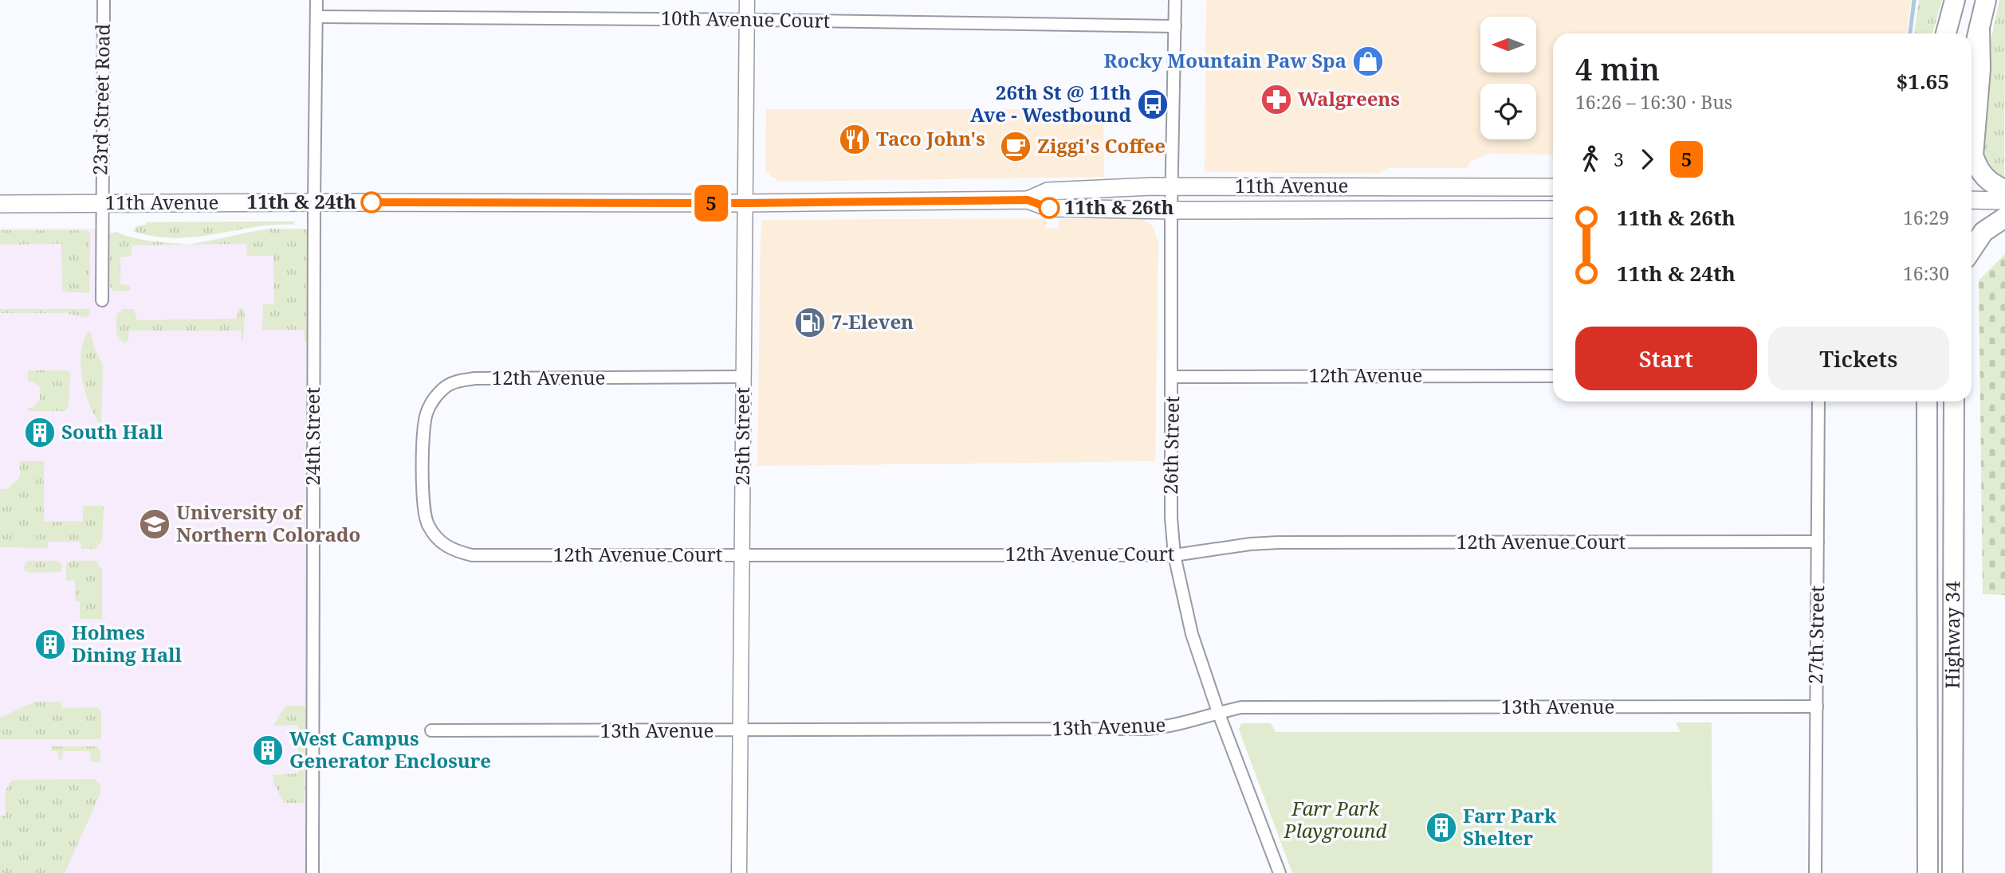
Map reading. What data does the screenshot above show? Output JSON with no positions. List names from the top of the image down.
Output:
{
  "streets": {
    "highway": ["Highway 34"],
    "main road": ["11th Avenue"],
    "street": [
      "10th Avenue Court",
      "23rd Street Road",
      "12th Avenue",
      "24th Street",
      "25th Street",
      "26th Street",
      "12th Avenue Court",
      "27th Street",
      "13th Avenue"
    ]
  },
  "crossings": [
    ["10th Avenue Court", "24th Street"],
    ["10th Avenue Court", "25th Street"],
    ["10th Avenue Court", "26th Street"],
    ["23rd Street Road", "11th Avenue"],
    ["11th Avenue", "24th Street"],
    ["11th Avenue", "25th Street"],
    ["11th Avenue", "26th Street"],
    ["12th Avenue", "25th Street"],
    ["12th Avenue", "26th Street"],
    ["12th Avenue", "12th Avenue Court"],
    ["25th Street", "12th Avenue Court"],
    ["25th Street", "13th Avenue"],
    ["26th Street", "12th Avenue Court"],
    ["26th Street", "13th Avenue"],
    ["12th Avenue Court", "27th Street"],
    ["27th Street", "13th Avenue"]
  ],
  "parks": ["Farr Park Playground"],
  "places": {
    "shop": ["Rocky Mountain Paw Spa"],
    "pharmacy": ["Walgreens"],
    "bus stop": ["26th St @ 11th Ave - Westbound"],
    "restaurant": ["Taco John's"],
    "cafe": ["Ziggi's Coffee"],
    "other": ["11th & 24th", "11th & 26th"],
    "fuel station": ["7-Eleven"],
    "building": [
      "South Hall",
      "Holmes Dining Hall",
      "West Campus Generator Enclosure",
      "Farr Park Shelter"
    ],
    "school or university": ["University of Northern Colorado"]
  },
  "lines": ["bus line 5"],
  "north": "left",
  "page": {
    "on_map": "5",
    "heading": ["4 min", "16:26 – 16:30 · Bus", "$1.65"],
    "legs": ["3", "5"],
    "list": [
      {
        "name": "11th & 26th",
        "value": "16:29"
      },
      {
        "name": "11th & 24th",
        "value": "16:30"
      }
    ],
    "buttons": ["Start", "Tickets"]
  }
}
